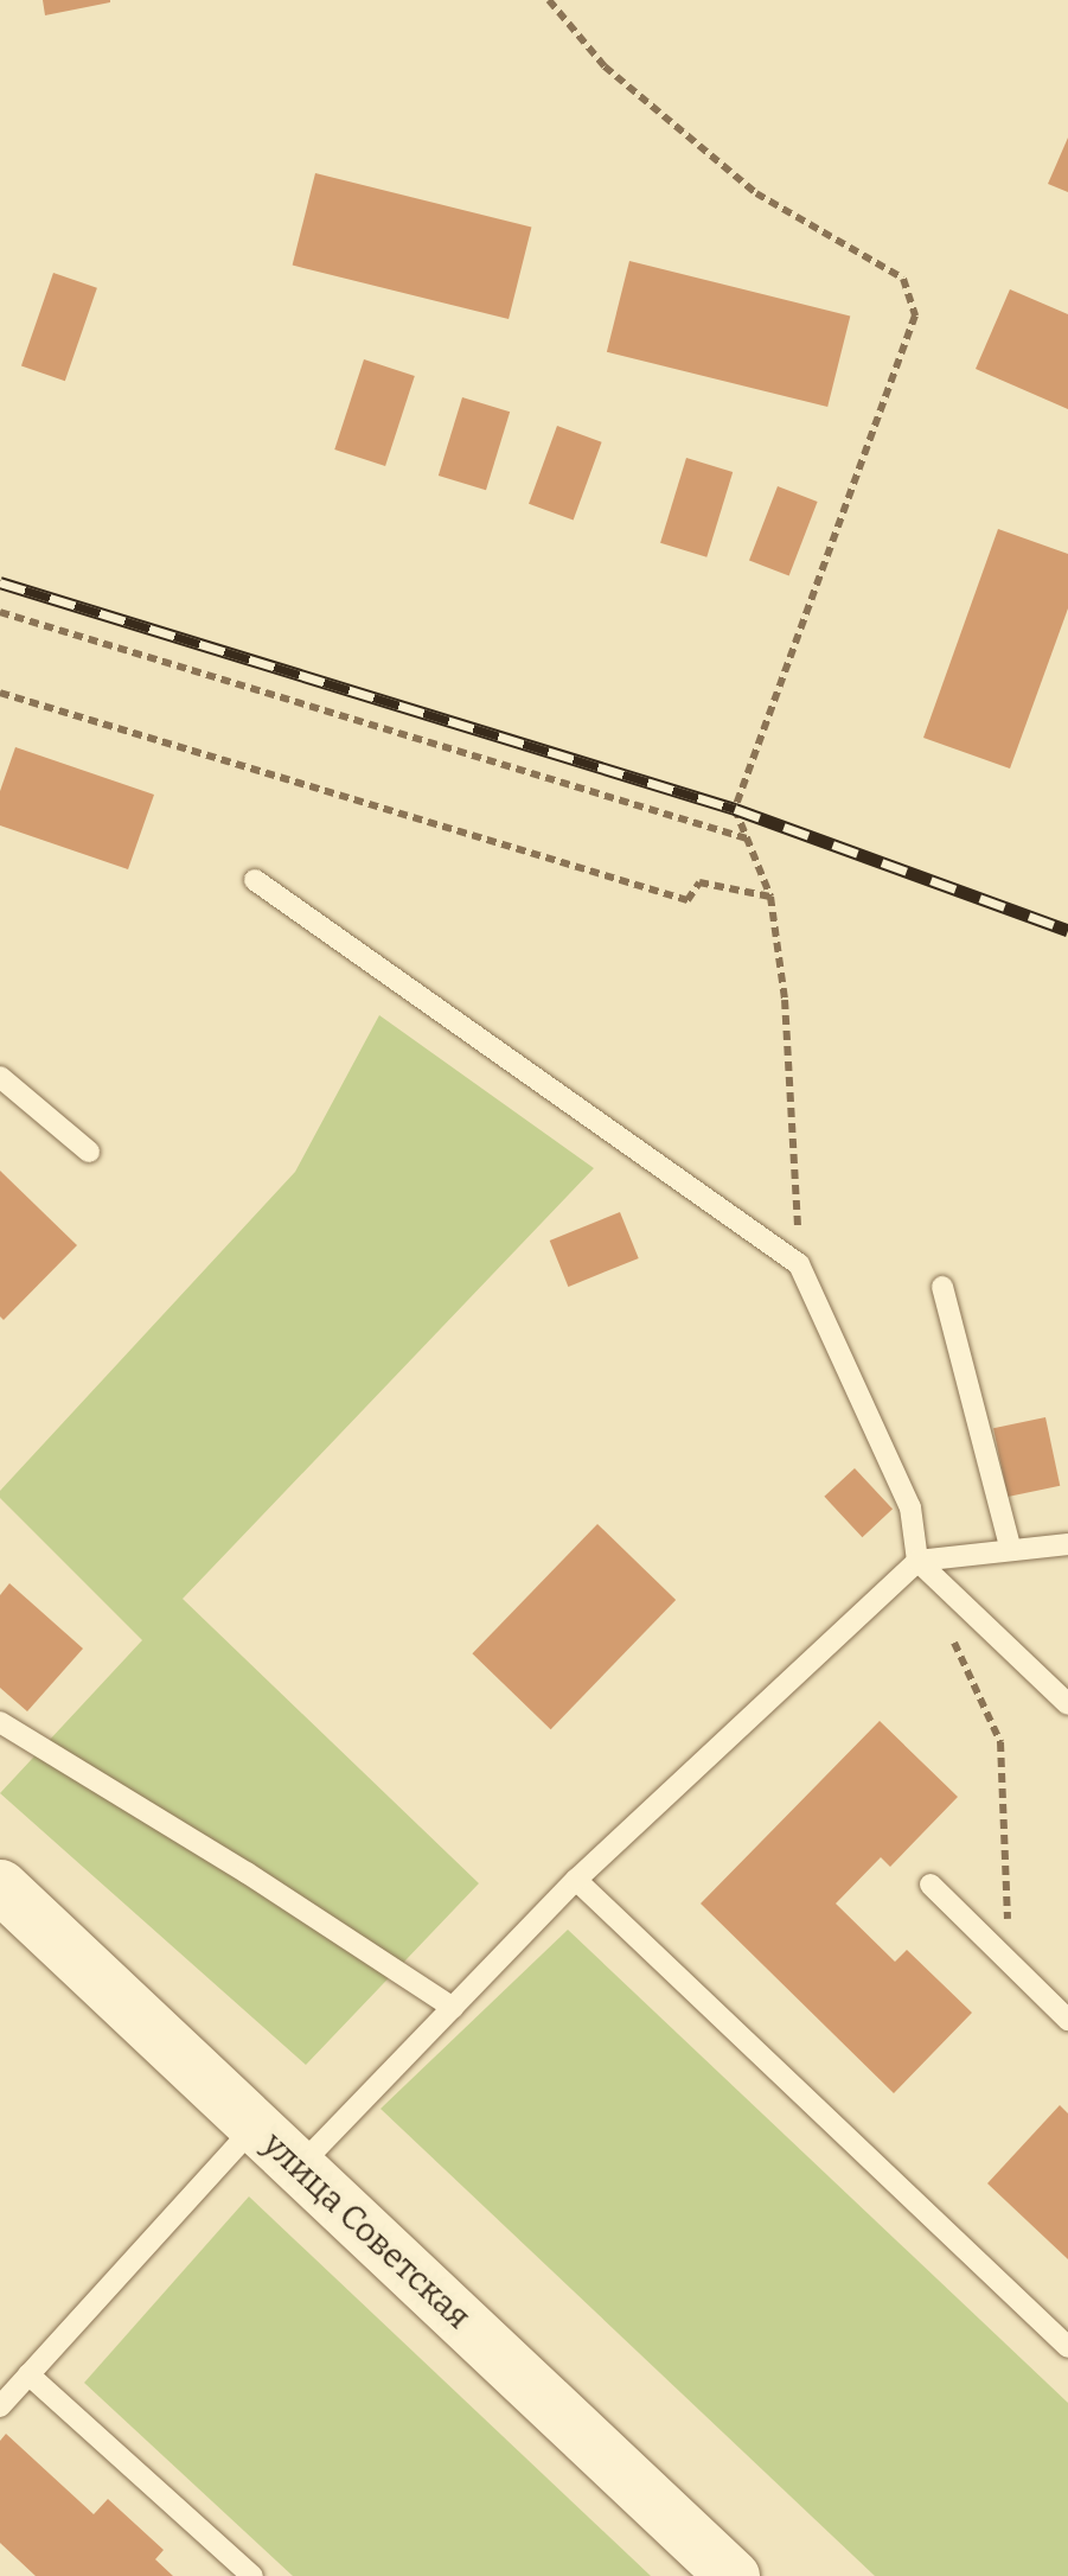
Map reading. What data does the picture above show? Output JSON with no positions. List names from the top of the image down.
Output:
{
  "streets": {
    "street": ["улица Советская"]
  }
}
